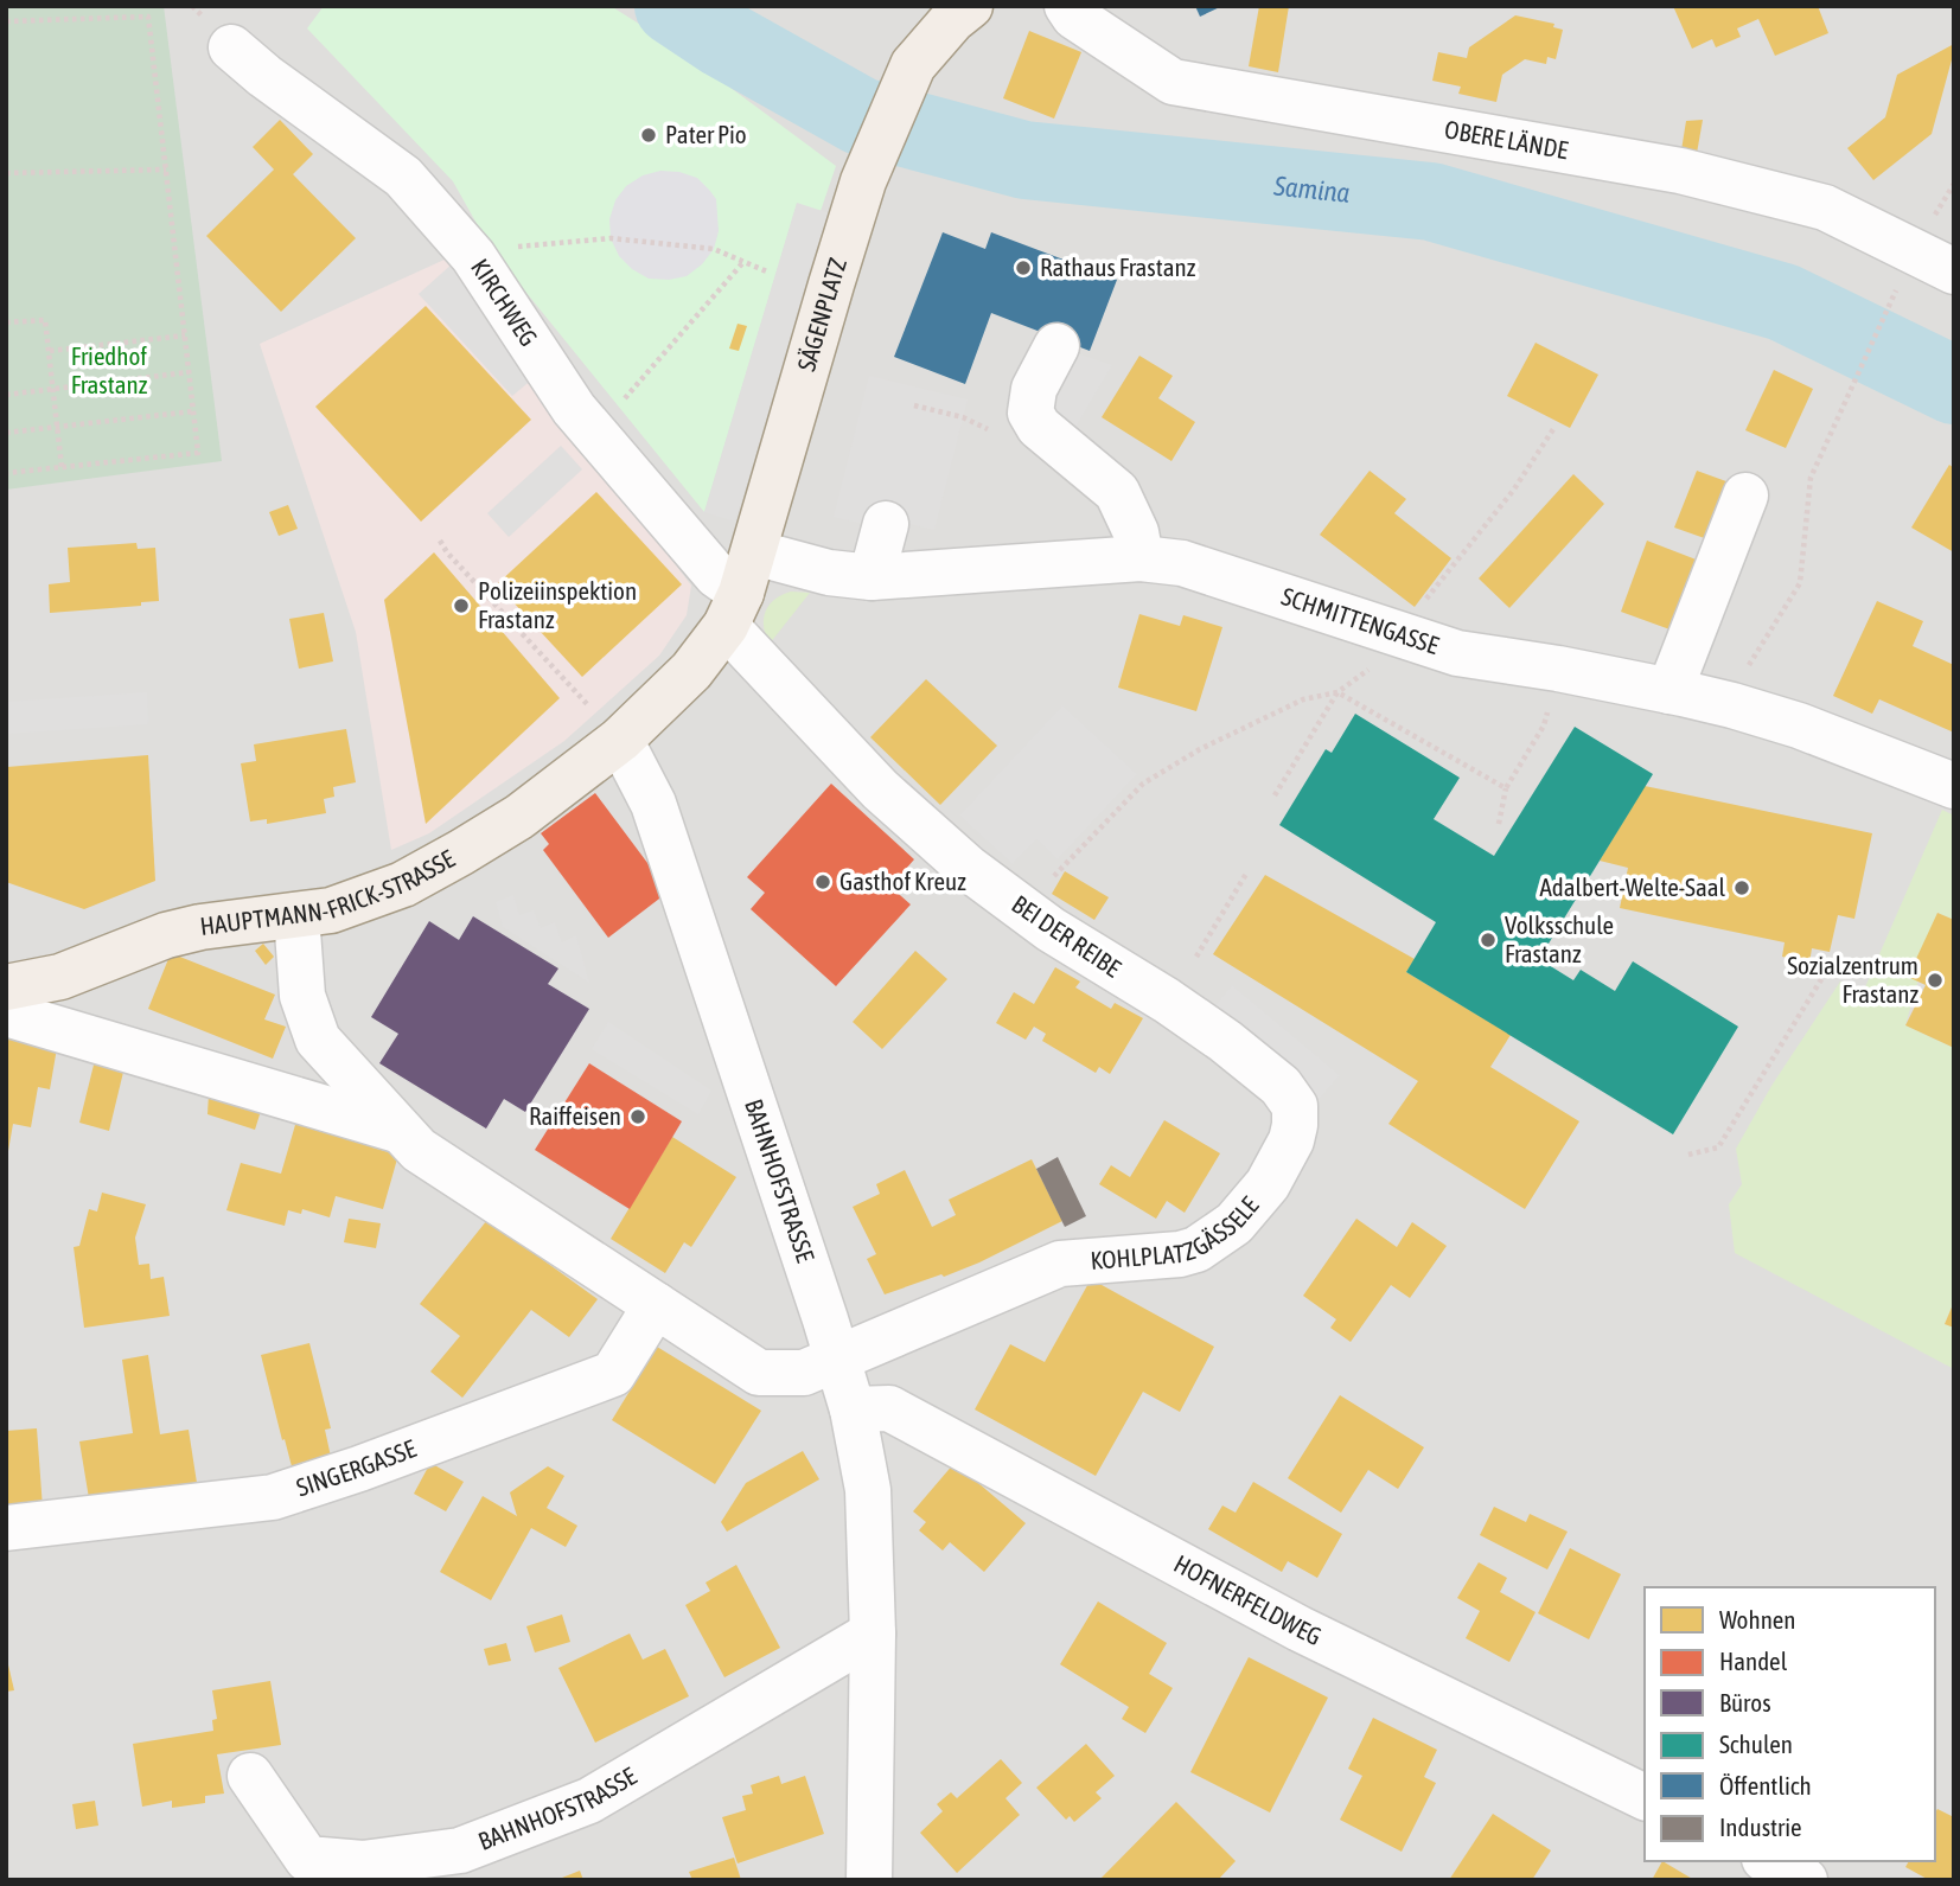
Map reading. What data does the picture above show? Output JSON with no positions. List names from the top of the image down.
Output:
{
  "streets": {
    "main road": ["SÄGENPLATZ", "HAUPTMANN-FRICK-STRASSE"],
    "street": [
      "OBERE LÄNDE",
      "KIRCHWEG",
      "SCHMITTENGASSE",
      "BEI DER REIBE",
      "BAHNHOFSTRASSE",
      "KOHLPLATZGÄSSELE",
      "SINGERGASSE",
      "HOFNERFELDWEG"
    ]
  },
  "crossings": [
    ["KIRCHWEG", "SÄGENPLATZ"],
    ["KIRCHWEG", "SCHMITTENGASSE"],
    ["KIRCHWEG", "BEI DER REIBE"],
    ["SÄGENPLATZ", "SCHMITTENGASSE"],
    ["SÄGENPLATZ", "HAUPTMANN-FRICK-STRASSE"],
    ["SÄGENPLATZ", "BEI DER REIBE"],
    ["SÄGENPLATZ", "BAHNHOFSTRASSE"],
    ["SCHMITTENGASSE", "BEI DER REIBE"],
    ["HAUPTMANN-FRICK-STRASSE", "BAHNHOFSTRASSE"],
    ["BEI DER REIBE", "KOHLPLATZGÄSSELE"],
    ["BAHNHOFSTRASSE", "KOHLPLATZGÄSSELE"],
    ["BAHNHOFSTRASSE", "HOFNERFELDWEG"]
  ],
  "water": ["Samina"],
  "parks": ["Friedhof Frastanz"],
  "places": [
    "Pater Pio",
    "Rathaus Frastanz",
    "Polizeiinspektion Frastanz",
    "Gasthof Kreuz",
    "Adalbert-Welte-Saal",
    "Volksschule Frastanz",
    "Sozialzentrum Frastanz",
    "Raiffeisen"
  ],
  "legend": [
    "Wohnen",
    "Handel",
    "Büros",
    "Schulen",
    "Öffentlich",
    "Industrie"
  ]
}
